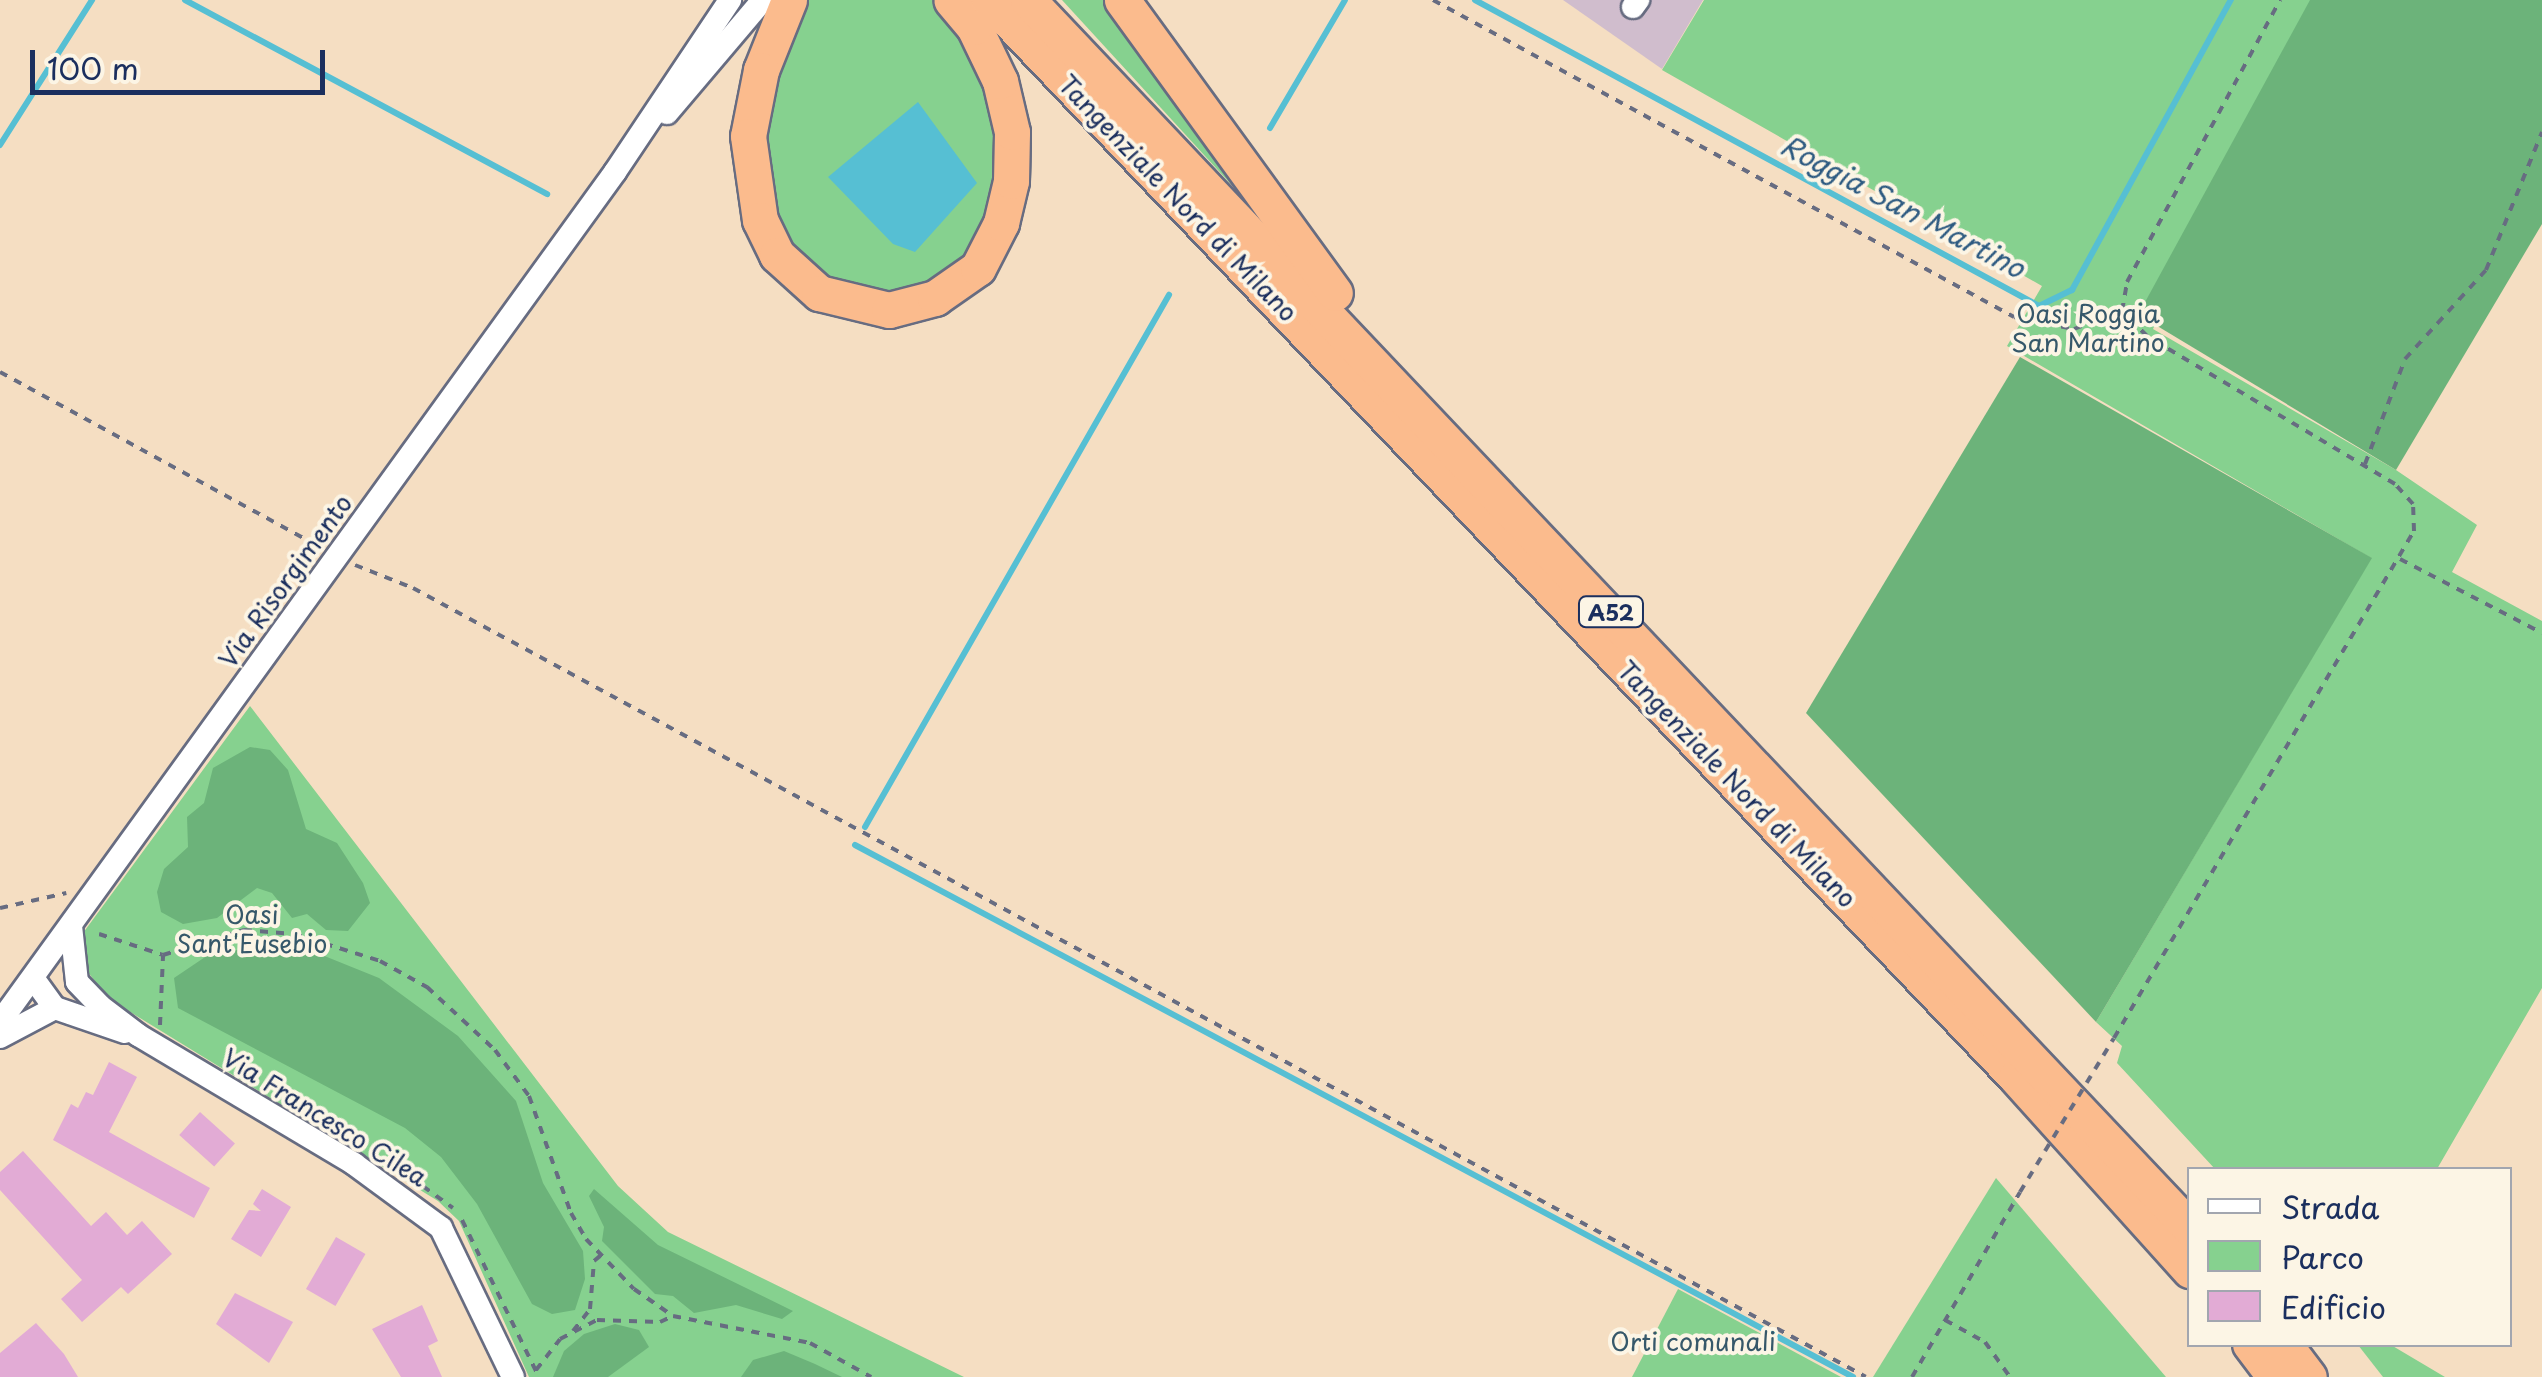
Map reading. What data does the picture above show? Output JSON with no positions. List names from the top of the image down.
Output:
{
  "streets": {
    "highway": ["Tangenziale Nord di Milano", "A52"],
    "street": ["Via Risorgimento", "Via Francesco Cilea"]
  },
  "crossings": [
    ["Tangenziale Nord di Milano", "A52"],
    ["Via Risorgimento", "Via Francesco Cilea"]
  ],
  "water": ["Roggia San Martino"],
  "parks": ["Oasi Roggia San Martino", "Oasi Sant'Eusebio", "Orti comunali"],
  "legend": ["Strada", "Parco", "Edificio"],
  "scale_bar": "100 m"
}
